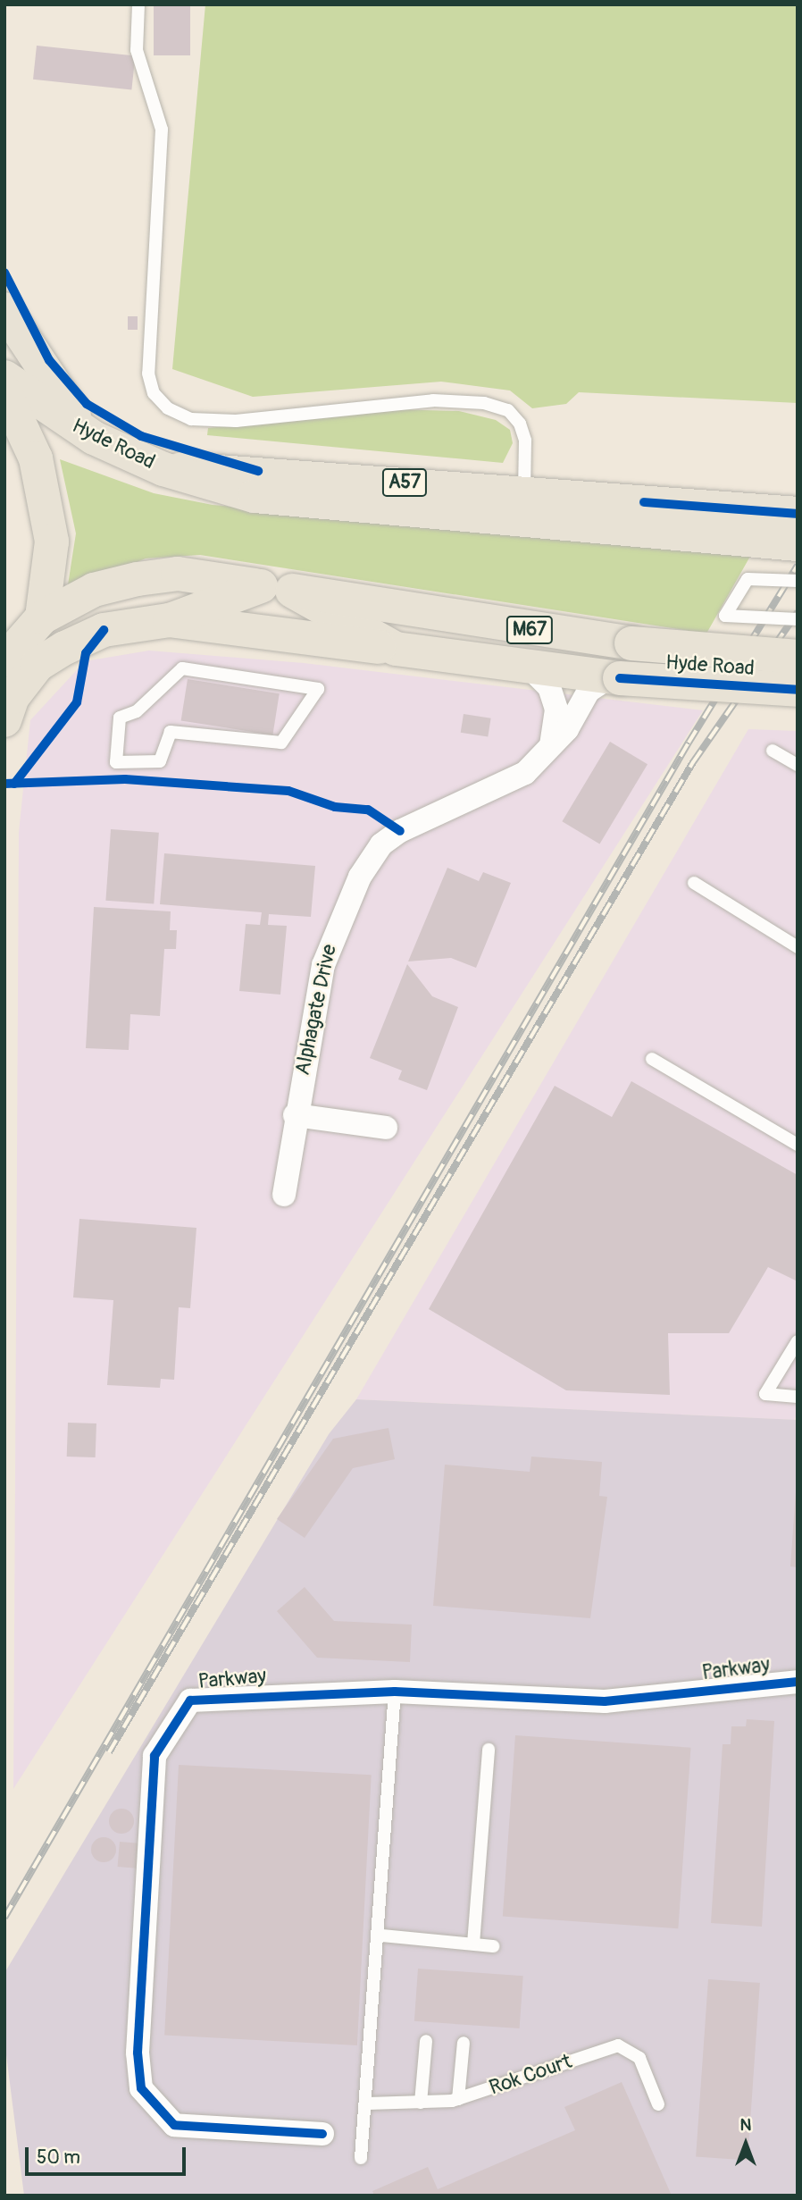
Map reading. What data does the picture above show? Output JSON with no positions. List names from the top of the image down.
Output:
{
  "streets": {
    "main road": ["Hyde Road", "A57", "M67"],
    "street": ["Alphagate Drive", "Parkway"],
    "lane": ["Rok Court"]
  },
  "crossings": [
    ["Hyde Road", "M67"],
    ["Hyde Road", "Alphagate Drive"]
  ],
  "scale_bar": "50 m",
  "north": "top"
}
